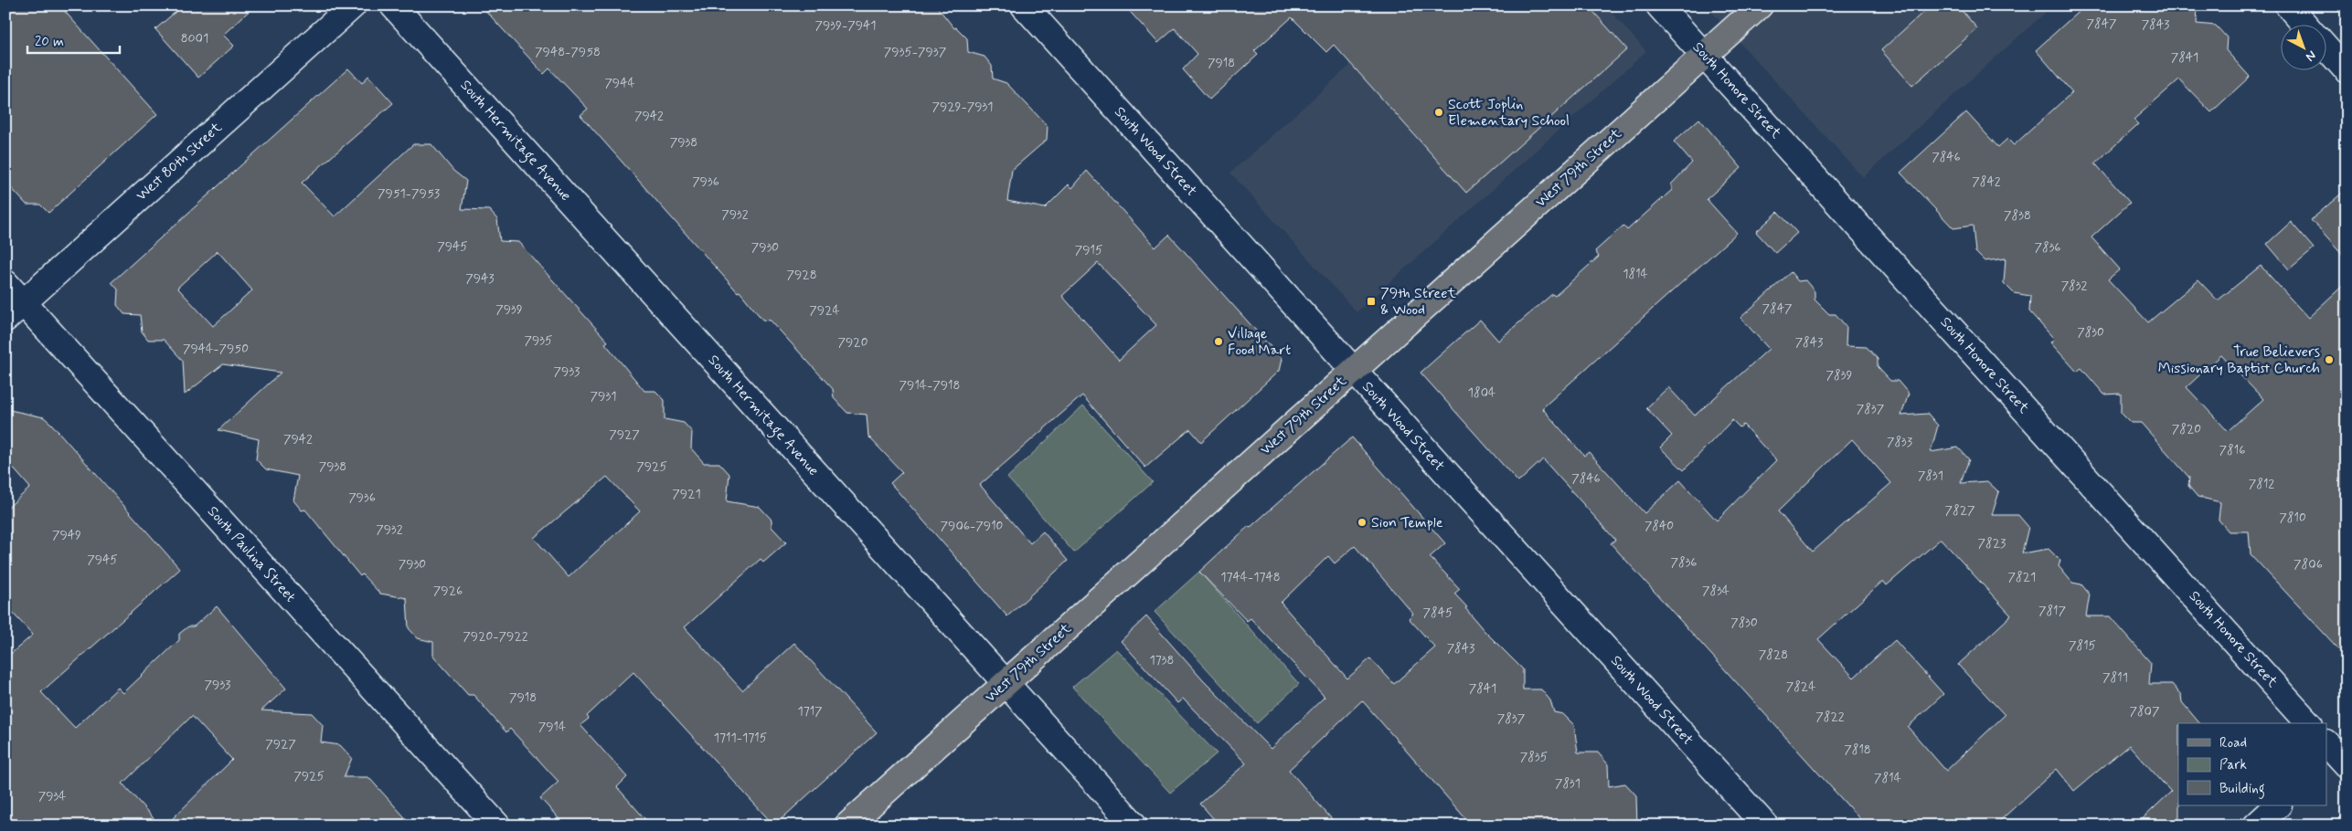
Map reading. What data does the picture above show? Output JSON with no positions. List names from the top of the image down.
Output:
{
  "streets": {
    "main road": ["West 79th Street"],
    "street": [
      "South Honore Street",
      "South Hermitage Avenue",
      "South Wood Street",
      "West 80th Street",
      "South Paulina Street"
    ]
  },
  "crossings": [
    ["South Honore Street", "West 79th Street"],
    ["South Hermitage Avenue", "West 79th Street"],
    ["South Wood Street", "West 79th Street"],
    ["West 80th Street", "South Paulina Street"]
  ],
  "places": {
    "other": [
      "Scott Joplin Elementary School",
      "Village Food Mart",
      "True Believers Missionary Baptist Church",
      "Sion Temple"
    ],
    "transit": ["79th Street & Wood"]
  },
  "house_numbers": [
    "7847",
    "7843",
    "7939-7941",
    "8001",
    "7948-7958",
    "7935-7937",
    "7841",
    "7918",
    "7944",
    "7929-7931",
    "7942",
    "7938",
    "7846",
    "7936",
    "7842",
    "7951-7953",
    "7932",
    "7838",
    "7945",
    "7930",
    "7836",
    "7915",
    "1814",
    "7928",
    "7943",
    "7832",
    "7847",
    "7939",
    "7924",
    "7830",
    "7935",
    "7920",
    "7843",
    "7944-7950",
    "7933",
    "7839",
    "7914-7918",
    "1804",
    "7931",
    "7837",
    "7820",
    "7927",
    "7942",
    "7833",
    "7816",
    "7938",
    "7925",
    "7831",
    "7846",
    "7812",
    "7921",
    "7936",
    "7827",
    "7810",
    "7906-7910",
    "7840",
    "7932",
    "7949",
    "7823",
    "7945",
    "7836",
    "7930",
    "7806",
    "1744-1748",
    "7821",
    "7926",
    "7834",
    "7817",
    "7845",
    "7830",
    "7920-7922",
    "7815",
    "7843",
    "7828",
    "1738",
    "7811",
    "7933",
    "7824",
    "7841",
    "7918",
    "1717",
    "7807",
    "7822",
    "7837",
    "7914",
    "1711-1715",
    "7927",
    "7818",
    "7835",
    "7925",
    "7814",
    "7831",
    "7934"
  ],
  "legend": ["Road", "Park", "Building"],
  "scale_bar": "20 m",
  "north": "bottom right"
}
